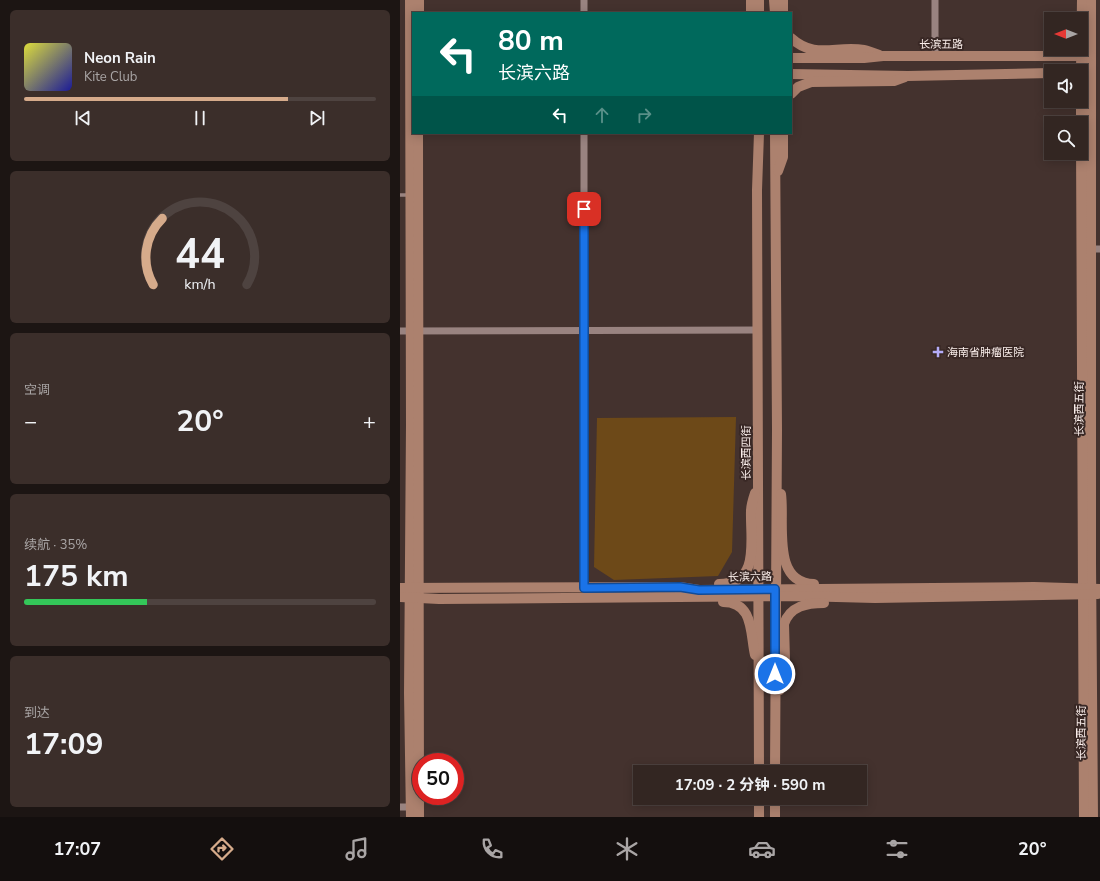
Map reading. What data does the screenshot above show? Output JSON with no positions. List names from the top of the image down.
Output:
{
  "streets": {
    "main road": [
      "长滨五路",
      "长滨西五街",
      "长滨西四街",
      "长滨六路"
    ]
  },
  "crossings": [
    ["长滨西五街", "长滨六路"],
    ["长滨西四街", "长滨六路"]
  ],
  "places": {
    "health": ["海南省肿瘤医院"]
  },
  "north": "left",
  "page": {
    "turn": ["80 m", "长滨六路"],
    "song": ["Neon Rain", "Kite Club"],
    "tile": [
      "空调",
      ["续航 · 35%", "175 km"],
      ["到达", "17:09"]
    ],
    "heat": ["−", "20°", "+"],
    "limit": "50",
    "trip": "17:09 · 2 分钟 · 590 m",
    "tabs": ["17:07", "20°"],
    "gauge": ["44", "km/h"]
  }
}
